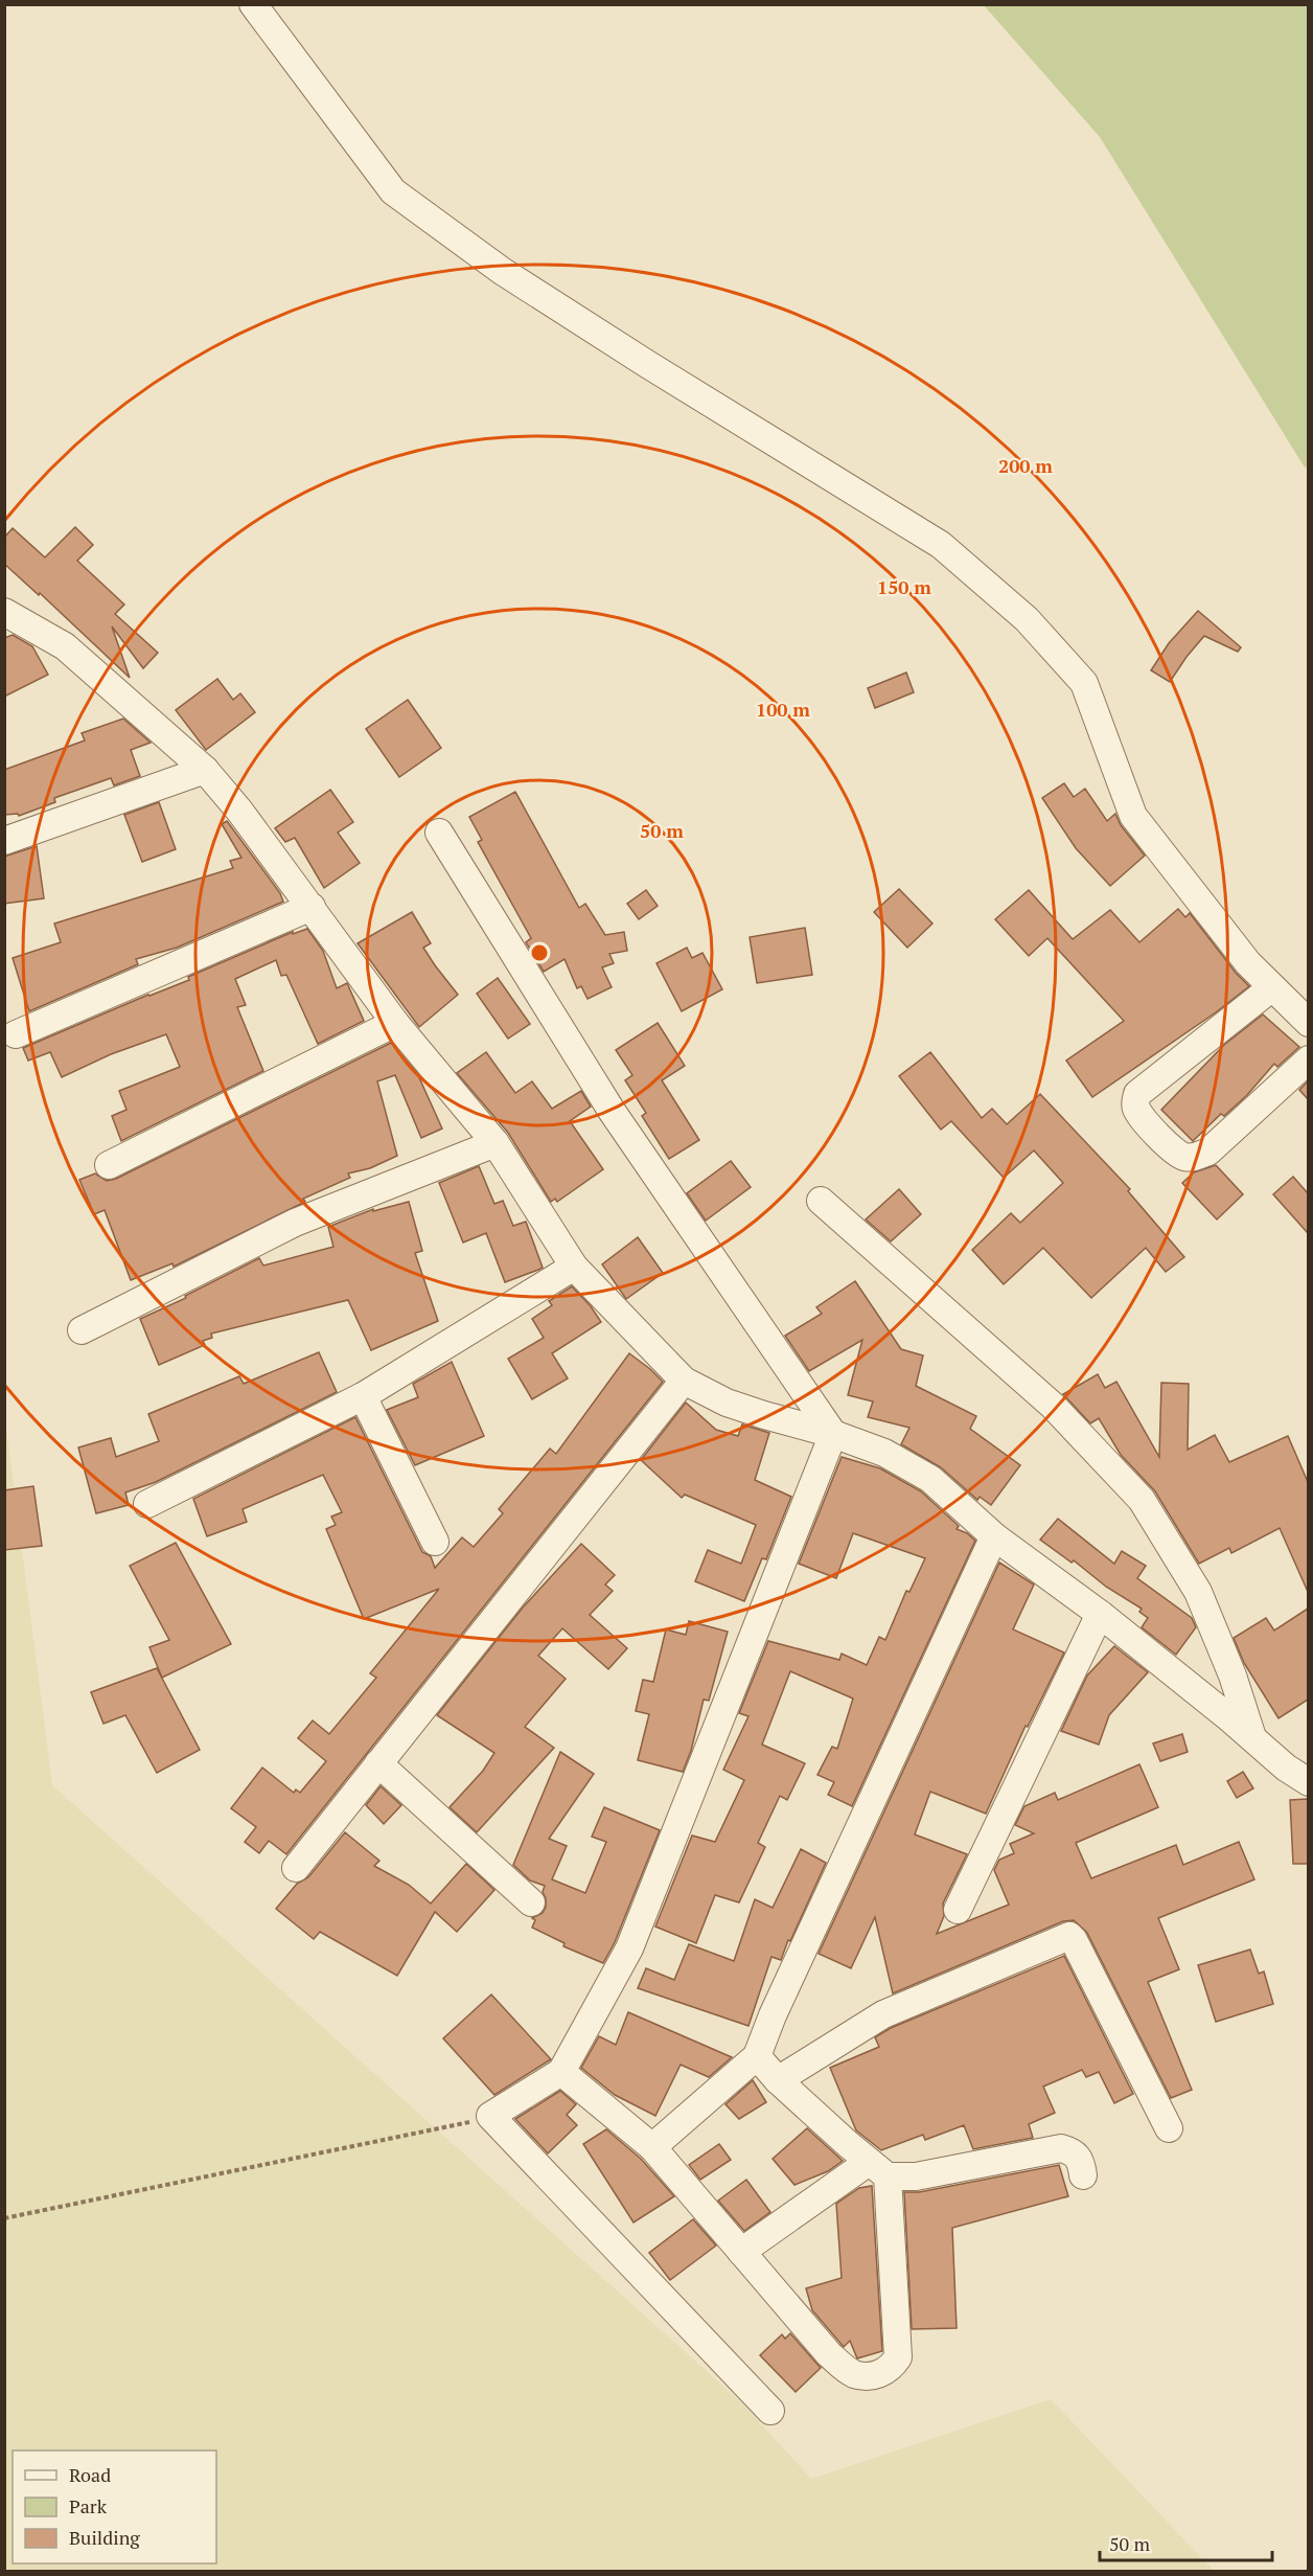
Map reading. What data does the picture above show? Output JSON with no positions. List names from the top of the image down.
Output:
{
  "legend": ["Road", "Park", "Building"],
  "scale_bar": "50 m",
  "rings": [
    "200 m",
    "150 m",
    "100 m",
    "50 m"
  ]
}
